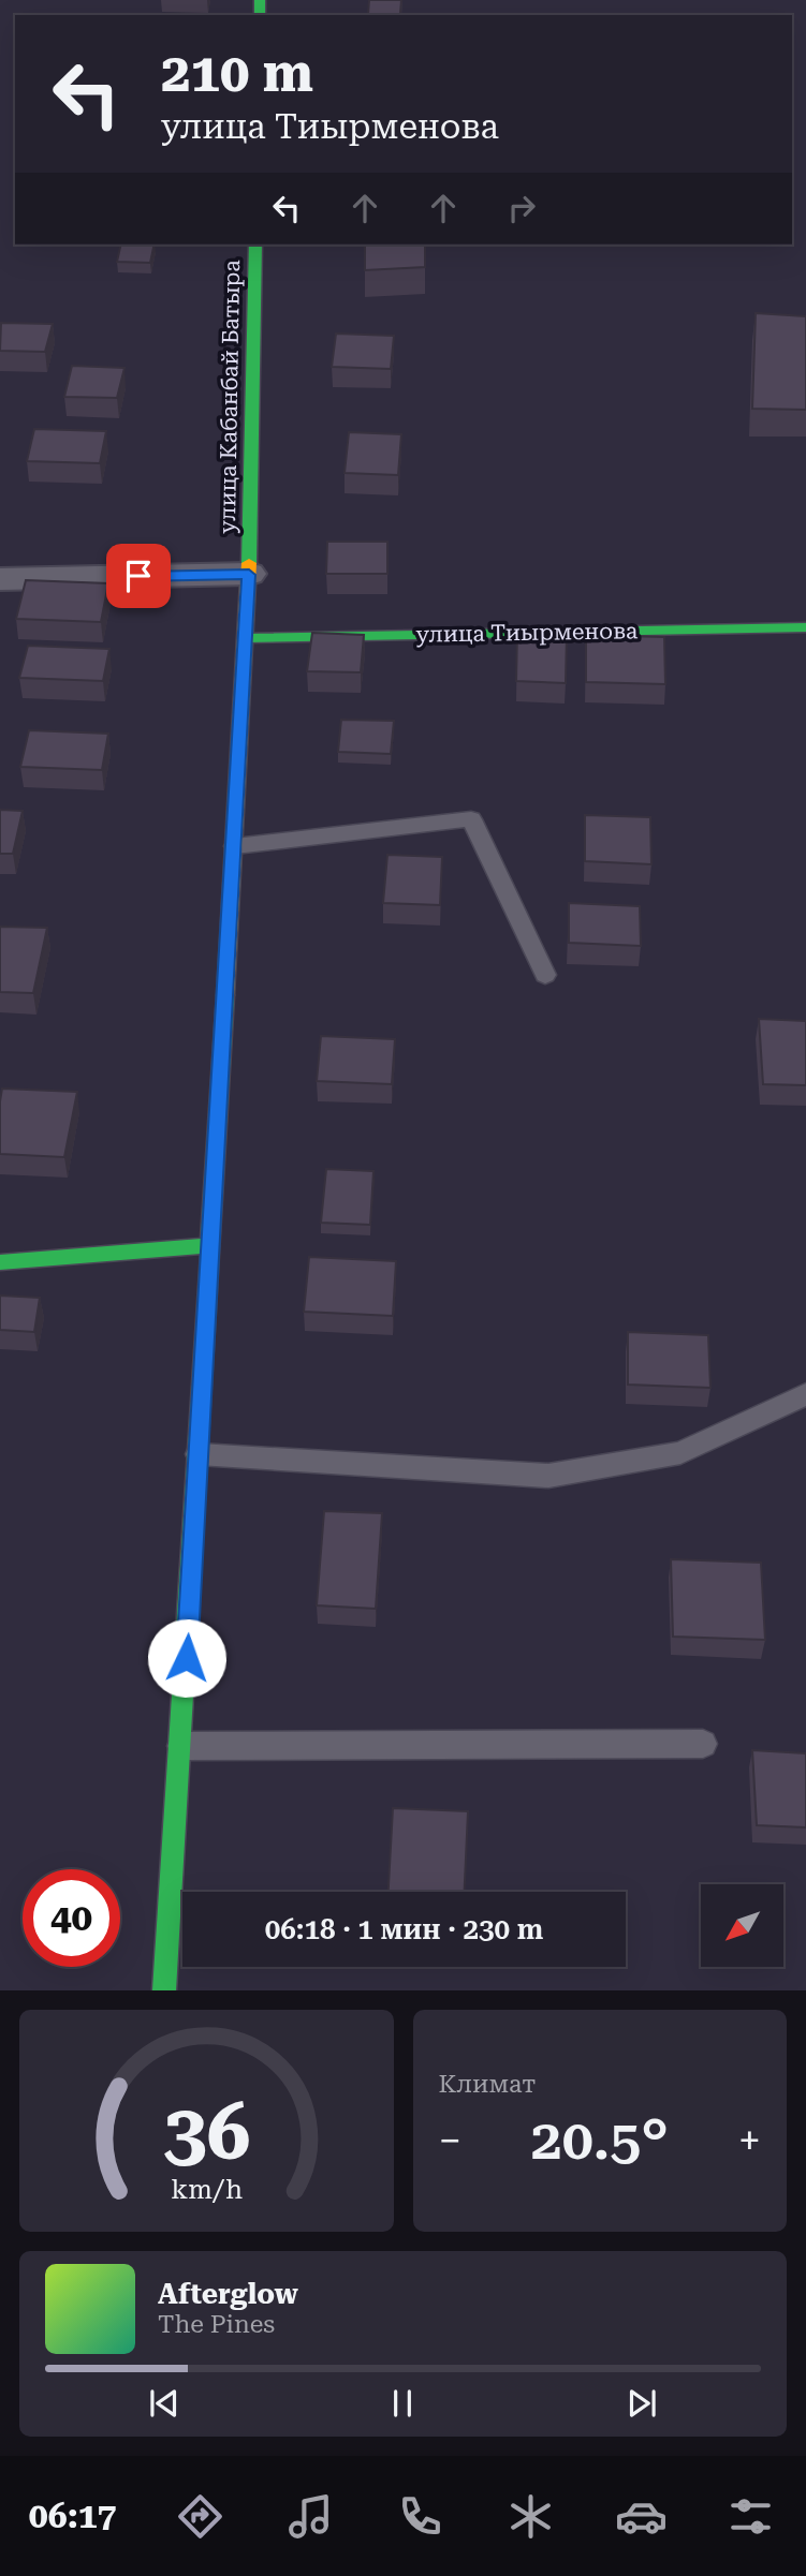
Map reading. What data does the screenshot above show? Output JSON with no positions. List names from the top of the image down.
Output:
{
  "streets": {
    "street": ["улица Кабанбай Батыра", "улица Тиырменова"]
  },
  "crossings": [
    ["улица Кабанбай Батыра", "улица Тиырменова"]
  ],
  "north": "bottom left",
  "page": {
    "turn": ["210 m", "улица Тиырменова"],
    "limit": "40",
    "trip": "06:18 · 1 мин · 230 m",
    "tile": "Климат",
    "heat": ["−", "20.5°", "+"],
    "song": ["Afterglow", "The Pines"],
    "tabs": "06:17",
    "gauge": ["36", "km/h"]
  }
}
